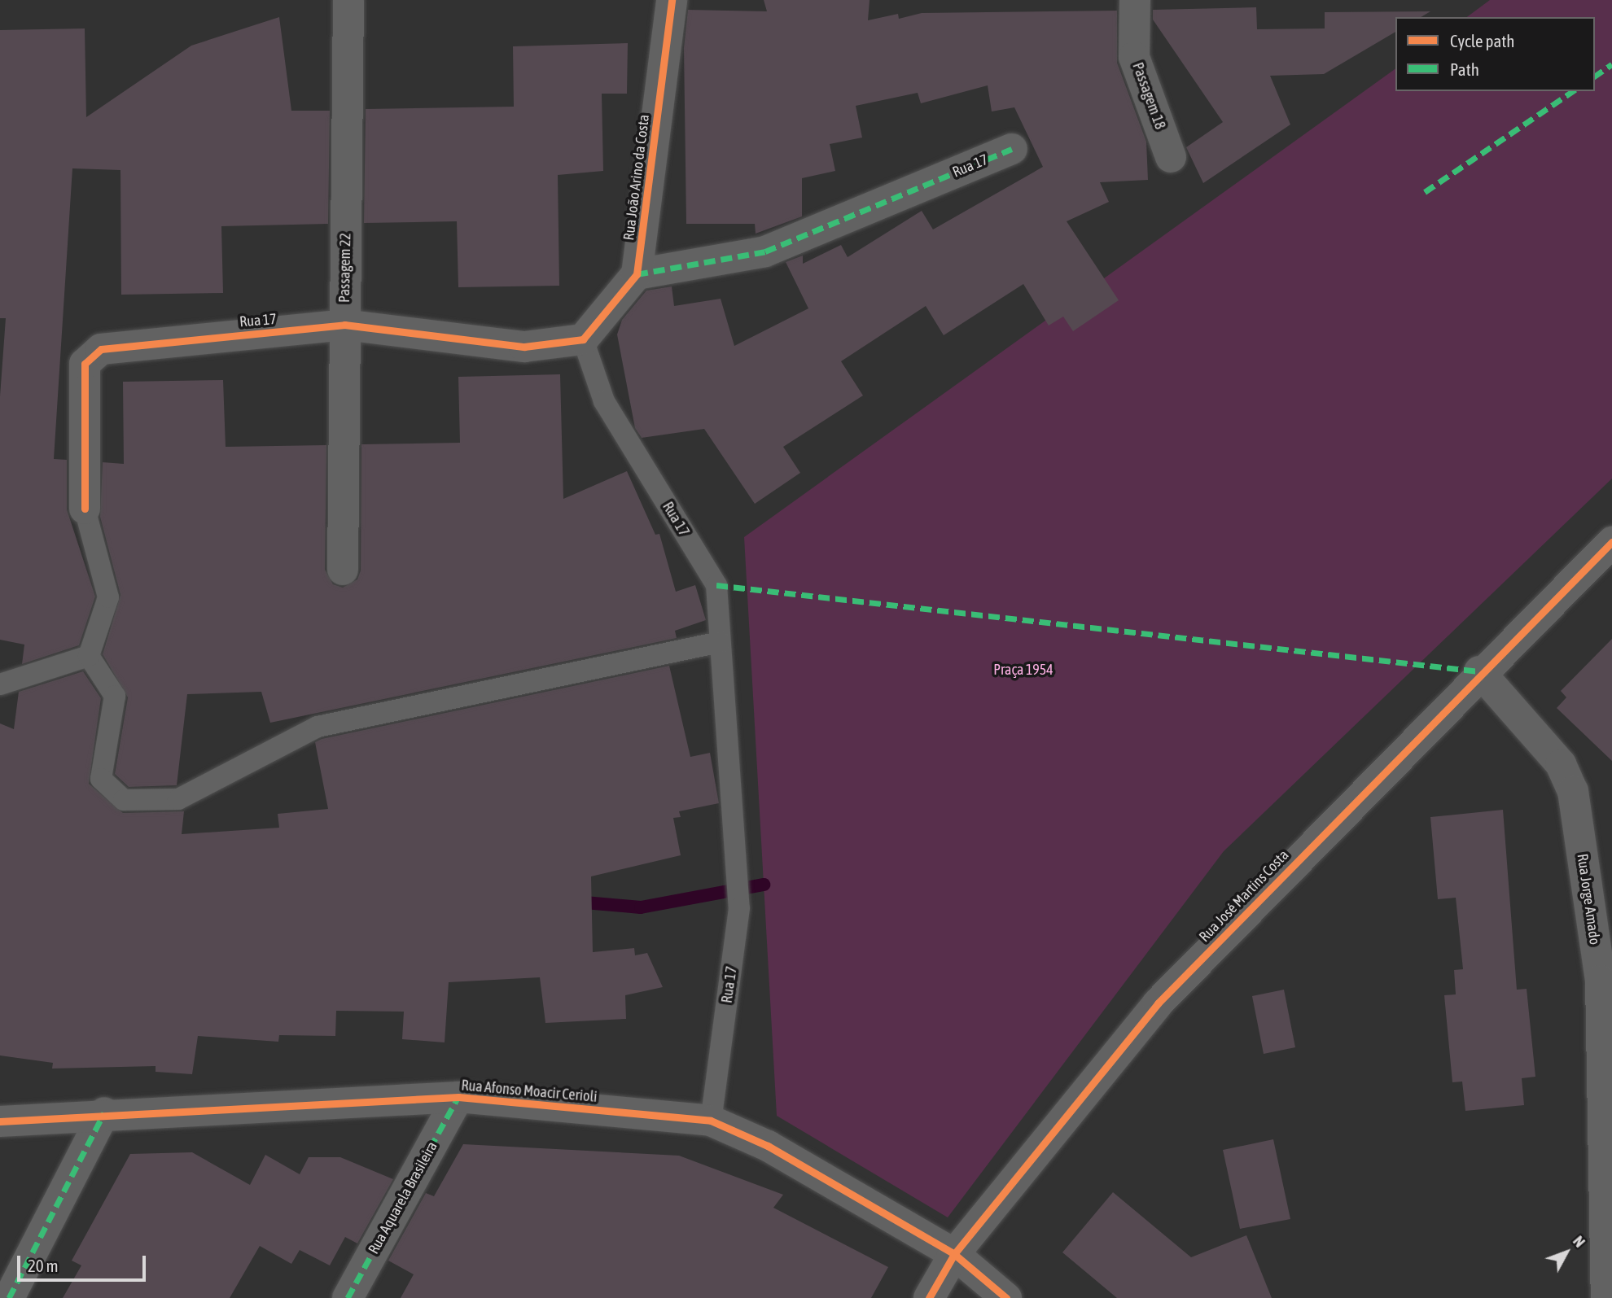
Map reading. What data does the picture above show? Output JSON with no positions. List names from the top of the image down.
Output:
{
  "streets": {
    "street": [
      "Passagem 18",
      "Rua 17",
      "Rua João Arino da Costa",
      "Passagem 22",
      "Rua José Martins Costa",
      "Rua Jorge Amado",
      "Rua Afonso Moacir Cerioli",
      "Rua Aquarela Brasileira"
    ]
  },
  "crossings": [
    ["Rua 17", "Rua João Arino da Costa"],
    ["Rua 17", "Passagem 22"],
    ["Rua 17", "Rua Afonso Moacir Cerioli"],
    ["Rua José Martins Costa", "Rua Jorge Amado"],
    ["Rua José Martins Costa", "Rua Afonso Moacir Cerioli"],
    ["Rua Afonso Moacir Cerioli", "Rua Aquarela Brasileira"]
  ],
  "parks": ["Praça 1954"],
  "legend": ["Cycle path", "Path"],
  "scale_bar": "20 m",
  "north": "top right"
}
